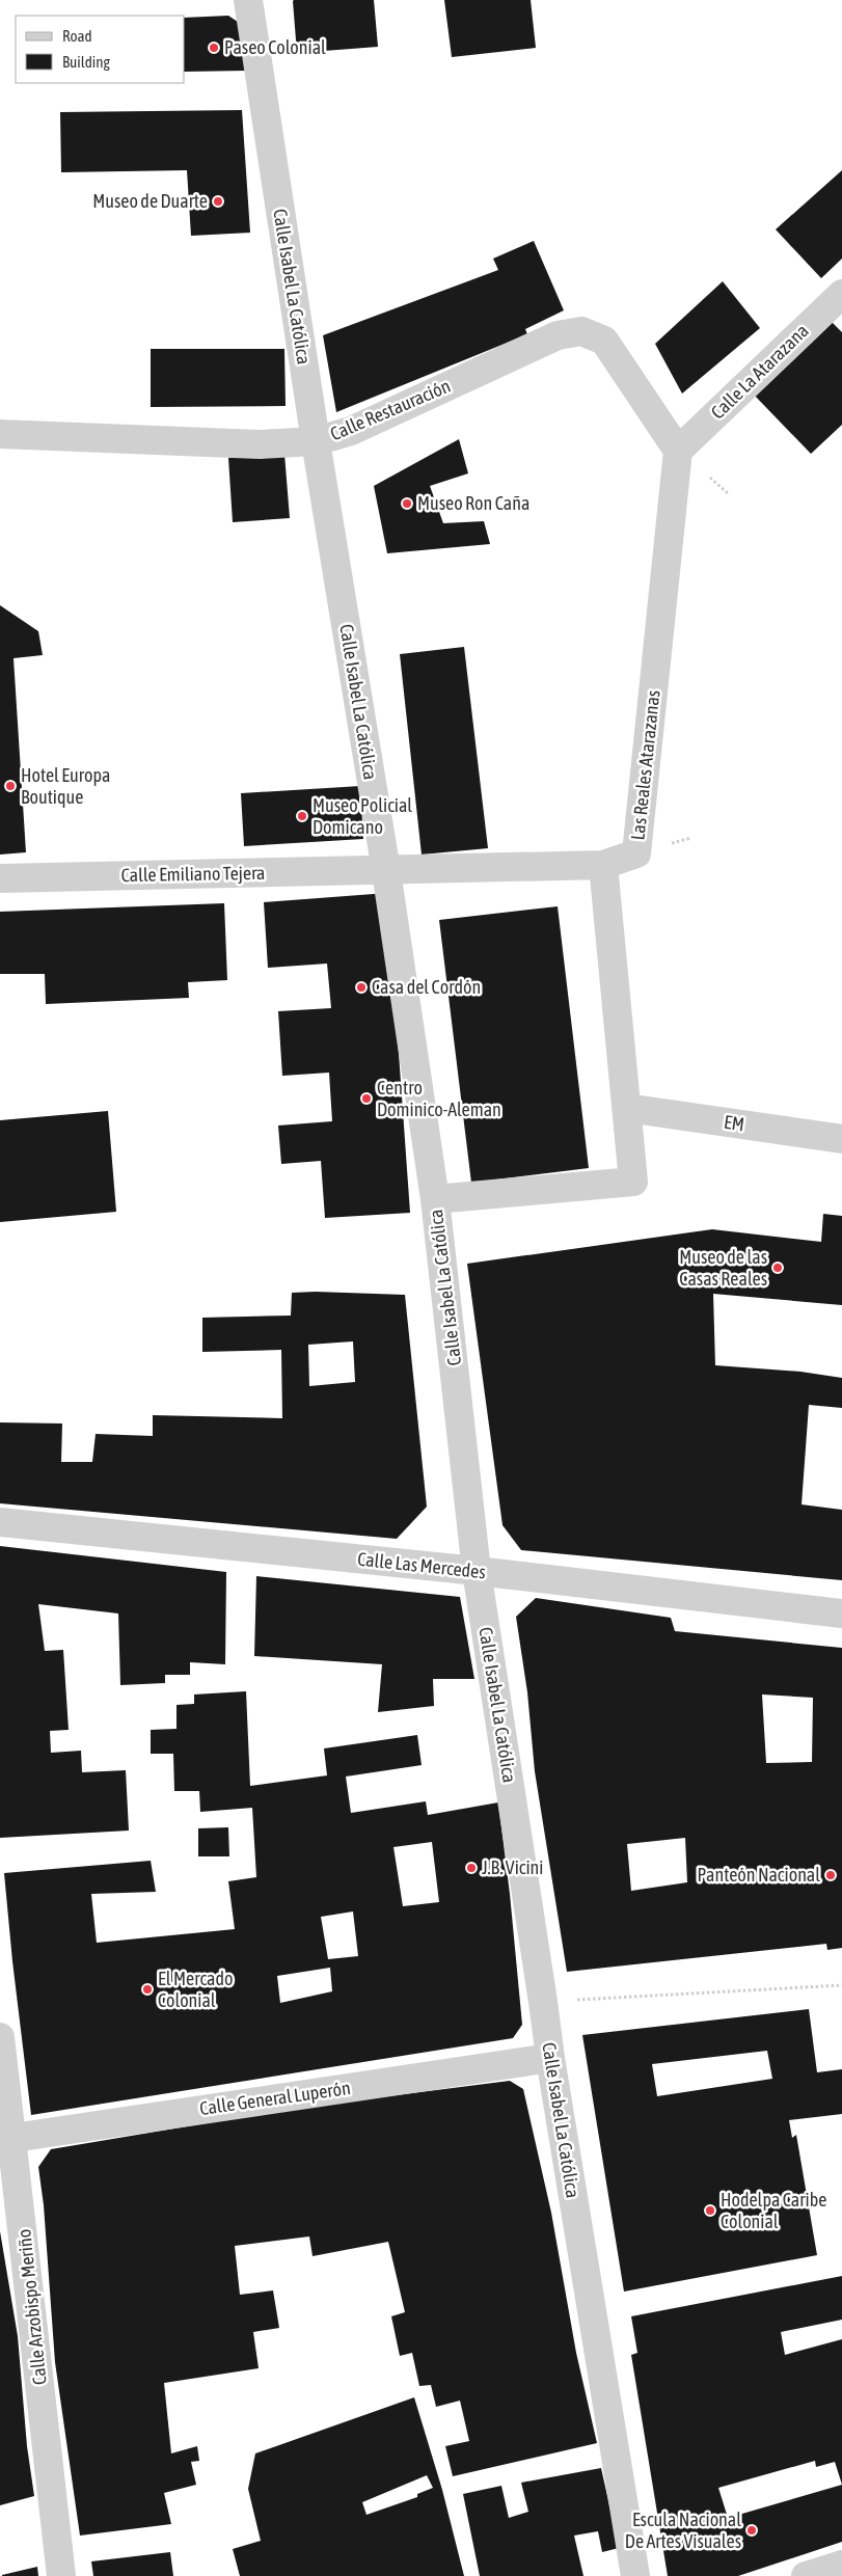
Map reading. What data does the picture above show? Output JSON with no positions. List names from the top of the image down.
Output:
{
  "streets": {
    "street": [
      "Calle Isabel La Católica",
      "Calle La Atarazana",
      "Calle Restauración",
      "Las Reales Atarazanas",
      "Calle Emiliano Tejera",
      "EM",
      "Calle Las Mercedes",
      "Calle General Luperón",
      "Calle Arzobispo Meriño"
    ]
  },
  "crossings": [
    ["Calle Isabel La Católica", "Calle Restauración"],
    ["Calle Isabel La Católica", "Calle Emiliano Tejera"],
    ["Calle Isabel La Católica", "Calle Las Mercedes"],
    ["Calle Isabel La Católica", "Calle General Luperón"],
    ["Calle La Atarazana", "Calle Restauración"],
    ["Calle La Atarazana", "Las Reales Atarazanas"],
    ["Calle Restauración", "Las Reales Atarazanas"],
    ["Las Reales Atarazanas", "Calle Emiliano Tejera"],
    ["Calle General Luperón", "Calle Arzobispo Meriño"]
  ],
  "places": [
    "Paseo Colonial",
    "Museo de Duarte",
    "Museo Ron Caña",
    "Hotel Europa Boutique",
    "Museo Policial Domicano",
    "Casa del Cordón",
    "Centro Dominico-Aleman",
    "Museo de las Casas Reales",
    "J.B. Vicini",
    "Panteón Nacional",
    "El Mercado Colonial",
    "Hodelpa Caribe Colonial",
    "Escula Nacional De Artes Visuales"
  ],
  "legend": ["Road", "Building"]
}
